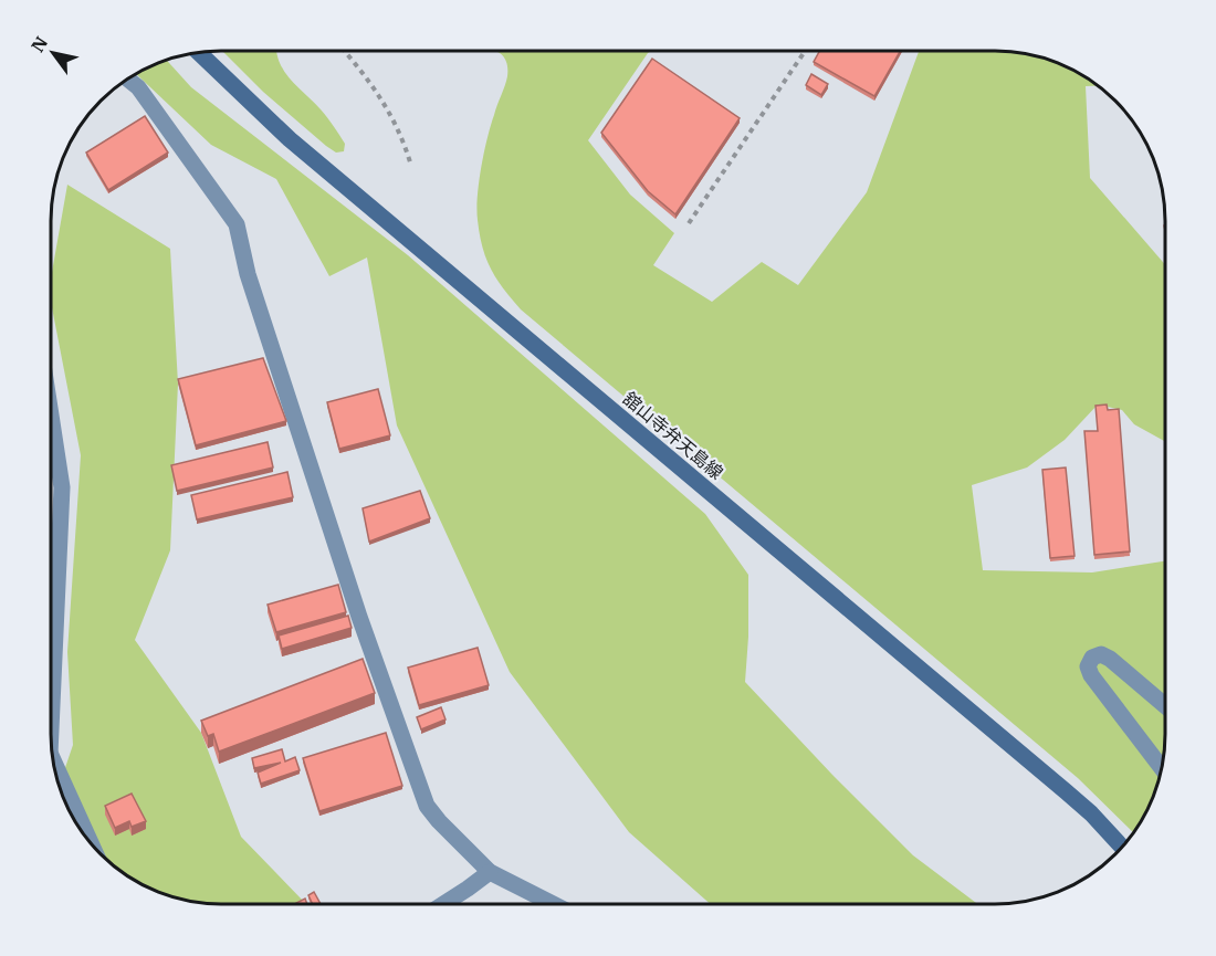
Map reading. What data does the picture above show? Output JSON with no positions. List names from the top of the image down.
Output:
{
  "streets": {
    "main road": ["舘山寺弁天島線"]
  },
  "north": "top left"
}
